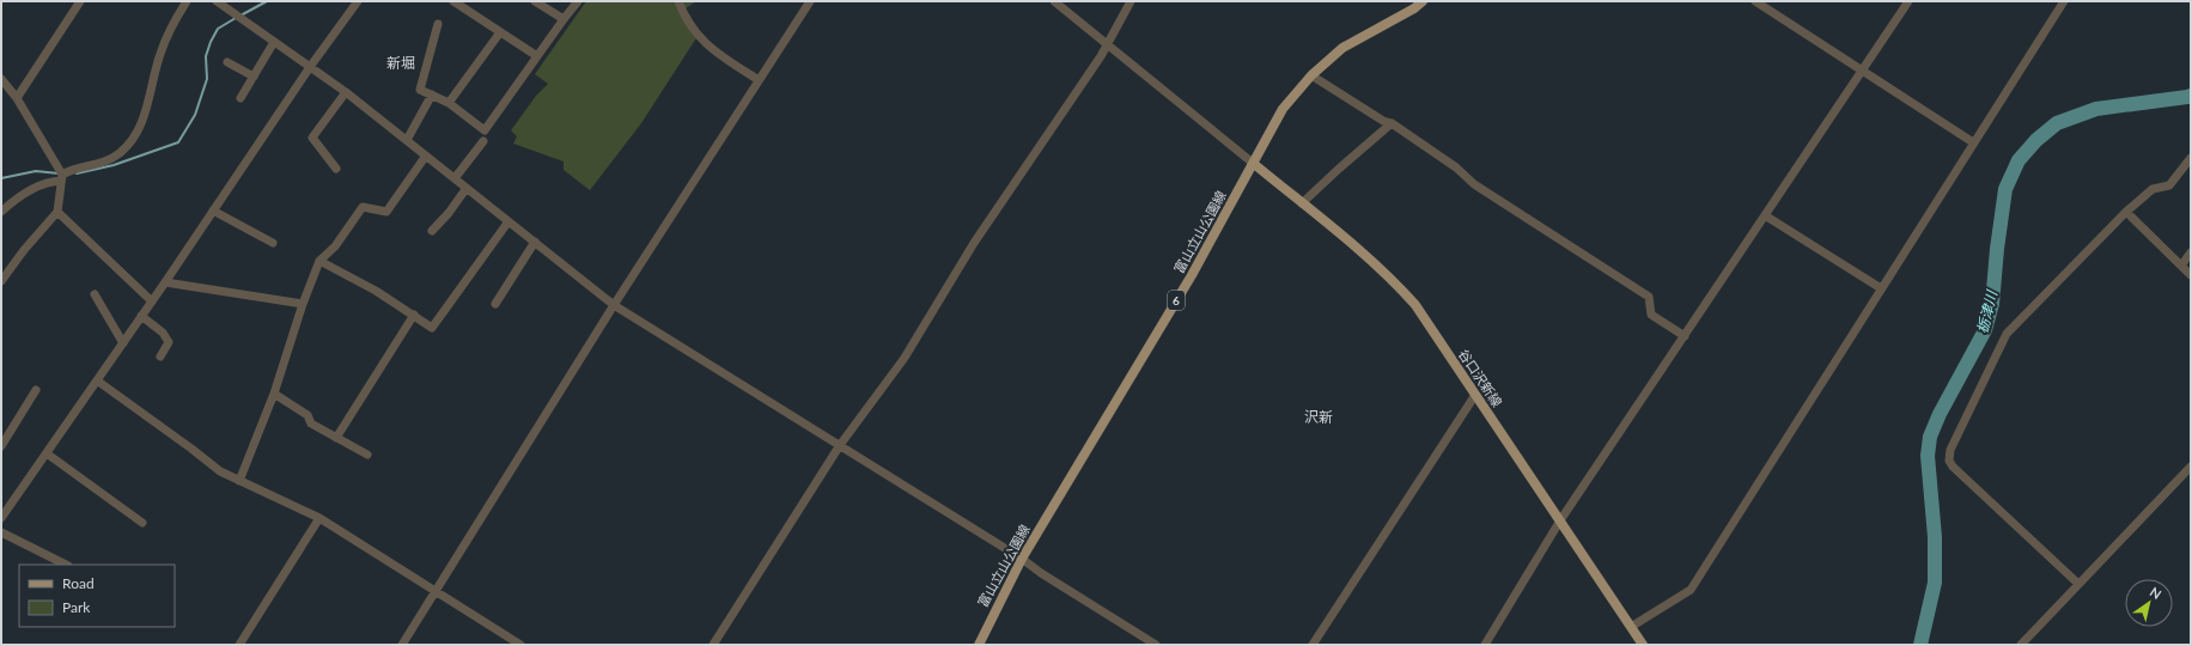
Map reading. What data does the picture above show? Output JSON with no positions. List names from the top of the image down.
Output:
{
  "streets": {
    "main road": ["富山立山公園線", "6", "谷口沢新線"]
  },
  "crossings": [
    ["富山立山公園線", "谷口沢新線"]
  ],
  "districts": ["新堀", "沢新"],
  "water": ["栃津川"],
  "legend": ["Road", "Park"],
  "north": "top right"
}
